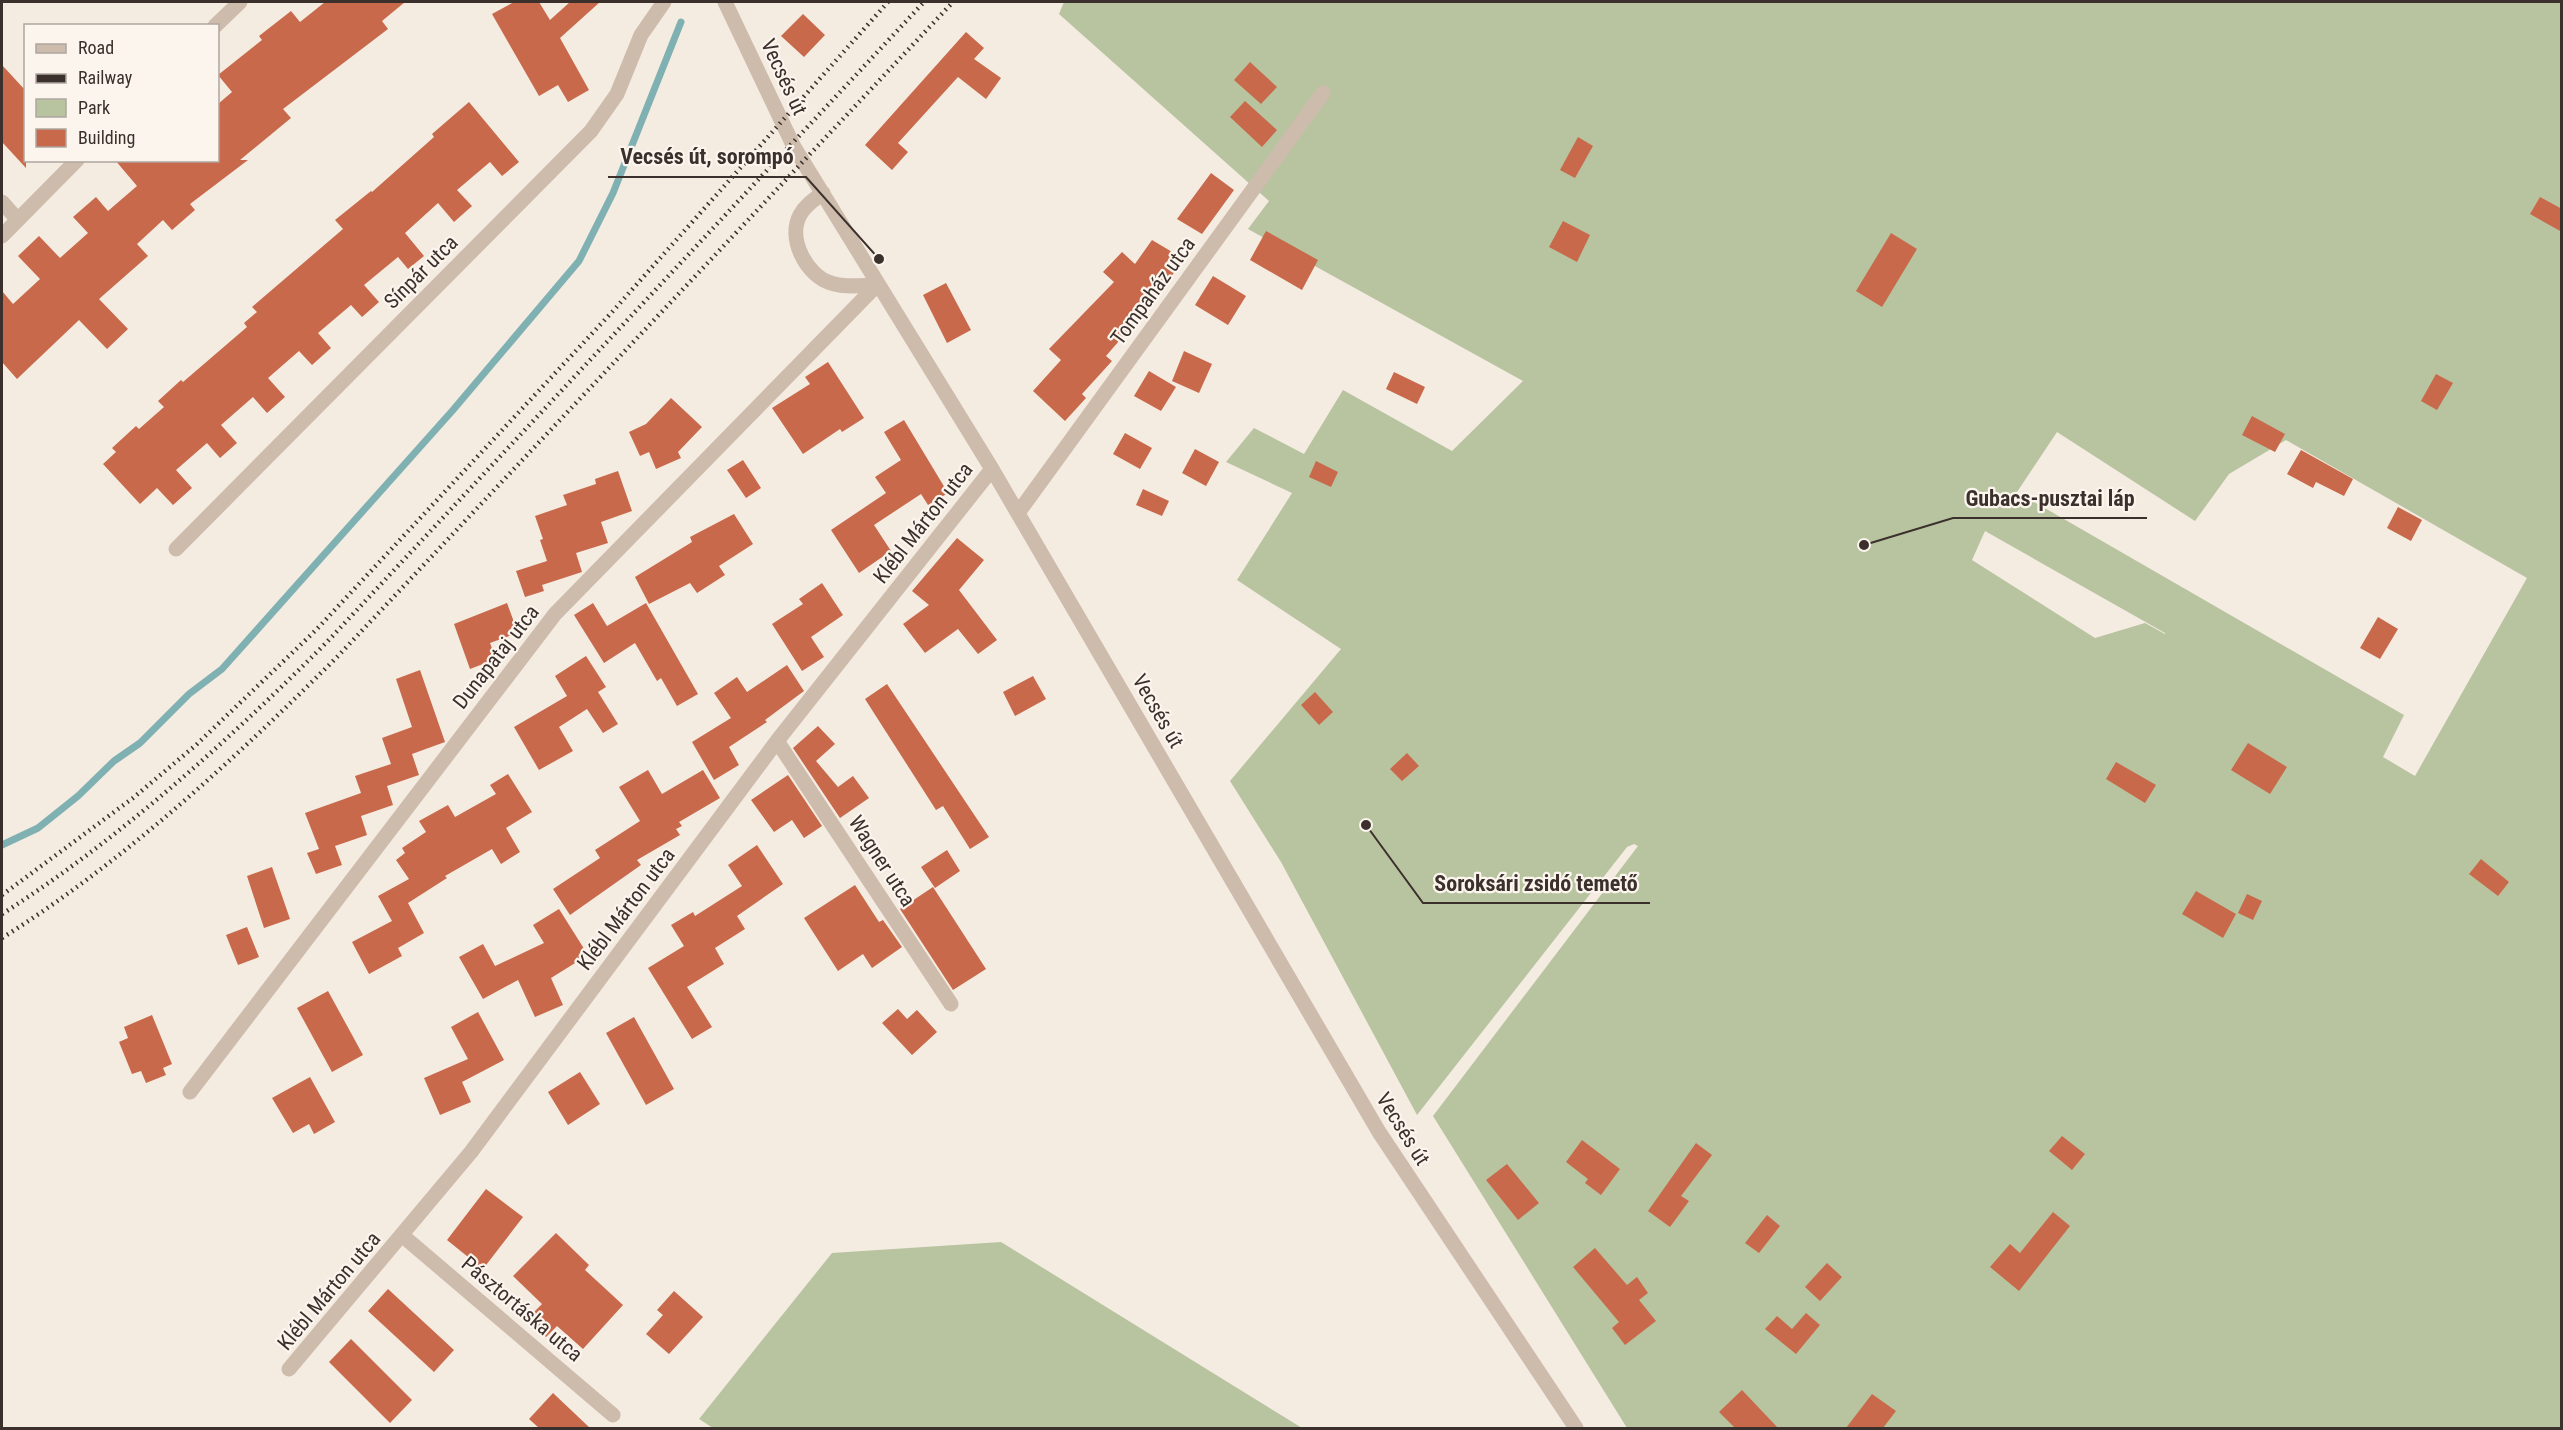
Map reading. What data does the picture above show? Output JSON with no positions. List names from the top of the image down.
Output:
{
  "streets": {
    "street": [
      "Vecsés út",
      "Sínpár utca",
      "Tompaház utca",
      "Klébl Márton utca",
      "Dunapataj utca",
      "Wagner utca",
      "Pásztortáska utca"
    ]
  },
  "crossings": [
    ["Vecsés út", "Tompaház utca"],
    ["Vecsés út", "Klébl Márton utca"],
    ["Vecsés út", "Dunapataj utca"],
    ["Klébl Márton utca", "Wagner utca"],
    ["Klébl Márton utca", "Pásztortáska utca"]
  ],
  "places": ["Vecsés út, sorompó", "Gubacs-pusztai láp", "Soroksári zsidó temető"],
  "legend": [
    "Road",
    "Railway",
    "Park",
    "Building"
  ]
}
